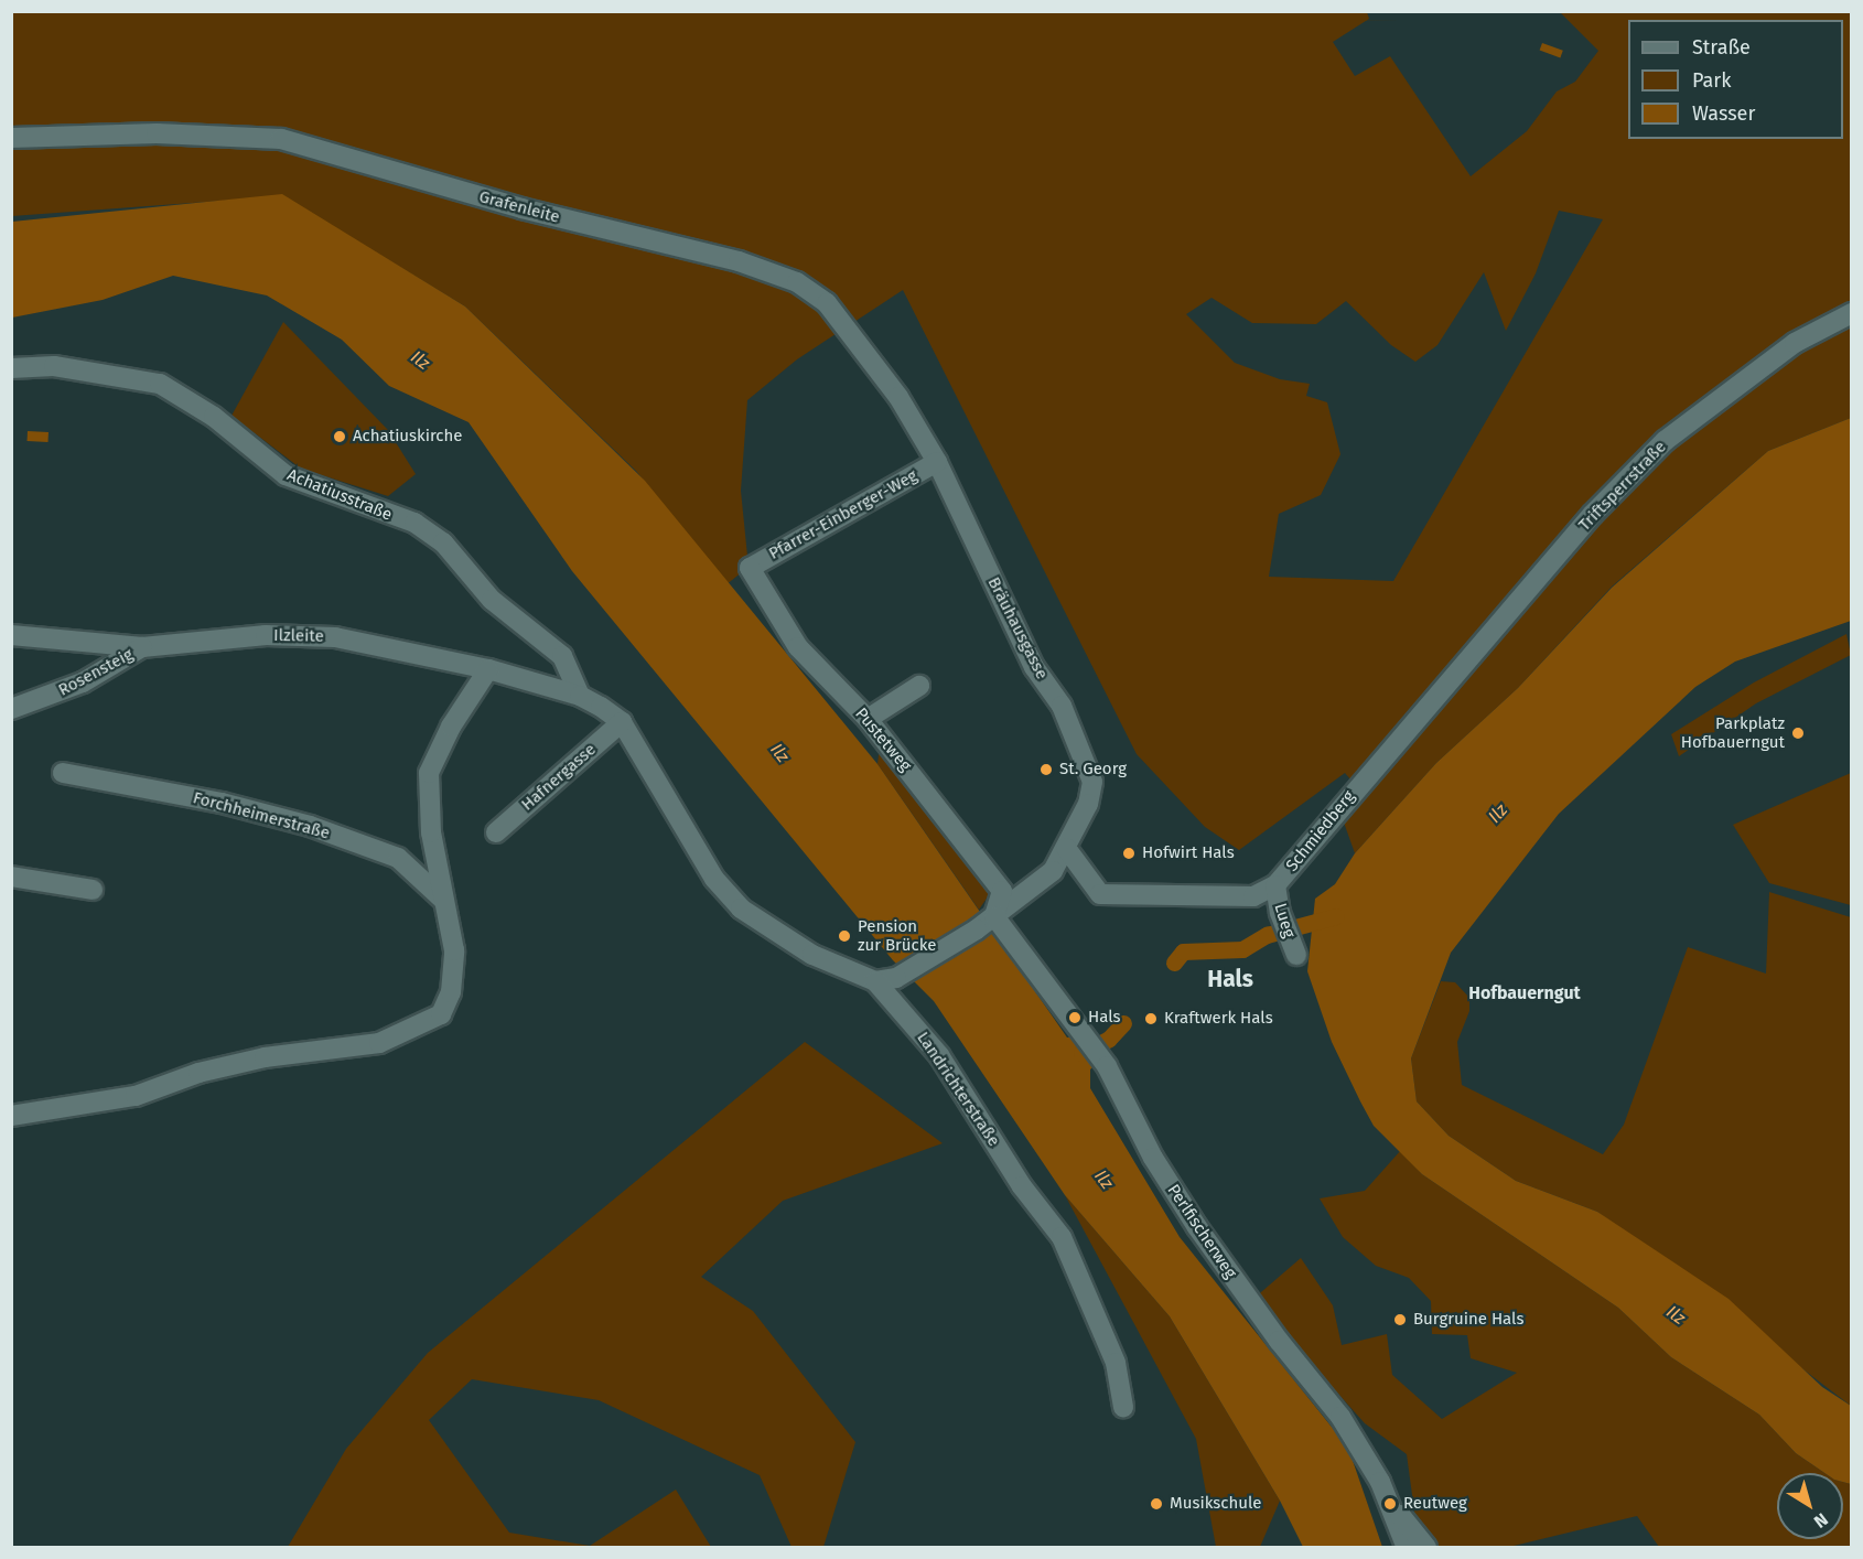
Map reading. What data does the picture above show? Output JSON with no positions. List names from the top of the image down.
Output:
{
  "streets": {
    "street": [
      "Grafenleite",
      "Triftsperrstraße",
      "Achatiusstraße",
      "Pfarrer-Einberger-Weg",
      "Bräuhausgasse",
      "Ilzleite",
      "Rosensteig",
      "Pustetweg",
      "Hafnergasse",
      "Forchheimerstraße",
      "Schmiedberg",
      "Lueg",
      "Landrichterstraße",
      "Perlfischerweg"
    ]
  },
  "crossings": [
    ["Grafenleite", "Pfarrer-Einberger-Weg"],
    ["Grafenleite", "Bräuhausgasse"],
    ["Triftsperrstraße", "Schmiedberg"],
    ["Achatiusstraße", "Ilzleite"],
    ["Achatiusstraße", "Landrichterstraße"],
    ["Pfarrer-Einberger-Weg", "Bräuhausgasse"],
    ["Pfarrer-Einberger-Weg", "Pustetweg"],
    ["Bräuhausgasse", "Pustetweg"],
    ["Bräuhausgasse", "Schmiedberg"],
    ["Bräuhausgasse", "Landrichterstraße"],
    ["Bräuhausgasse", "Perlfischerweg"],
    ["Ilzleite", "Rosensteig"],
    ["Ilzleite", "Landrichterstraße"],
    ["Pustetweg", "Perlfischerweg"],
    ["Hafnergasse", "Landrichterstraße"],
    ["Schmiedberg", "Lueg"]
  ],
  "districts": ["Hals", "Hofbauerngut"],
  "water": ["Ilz"],
  "places": [
    "Achatiuskirche",
    "Parkplatz Hofbauerngut",
    "St. Georg",
    "Hofwirt Hals",
    "Pension zur Brücke",
    "Hals",
    "Kraftwerk Hals",
    "Burgruine Hals",
    "Musikschule",
    "Reutweg"
  ],
  "legend": ["Straße", "Park", "Wasser"],
  "north": "bottom right"
}
